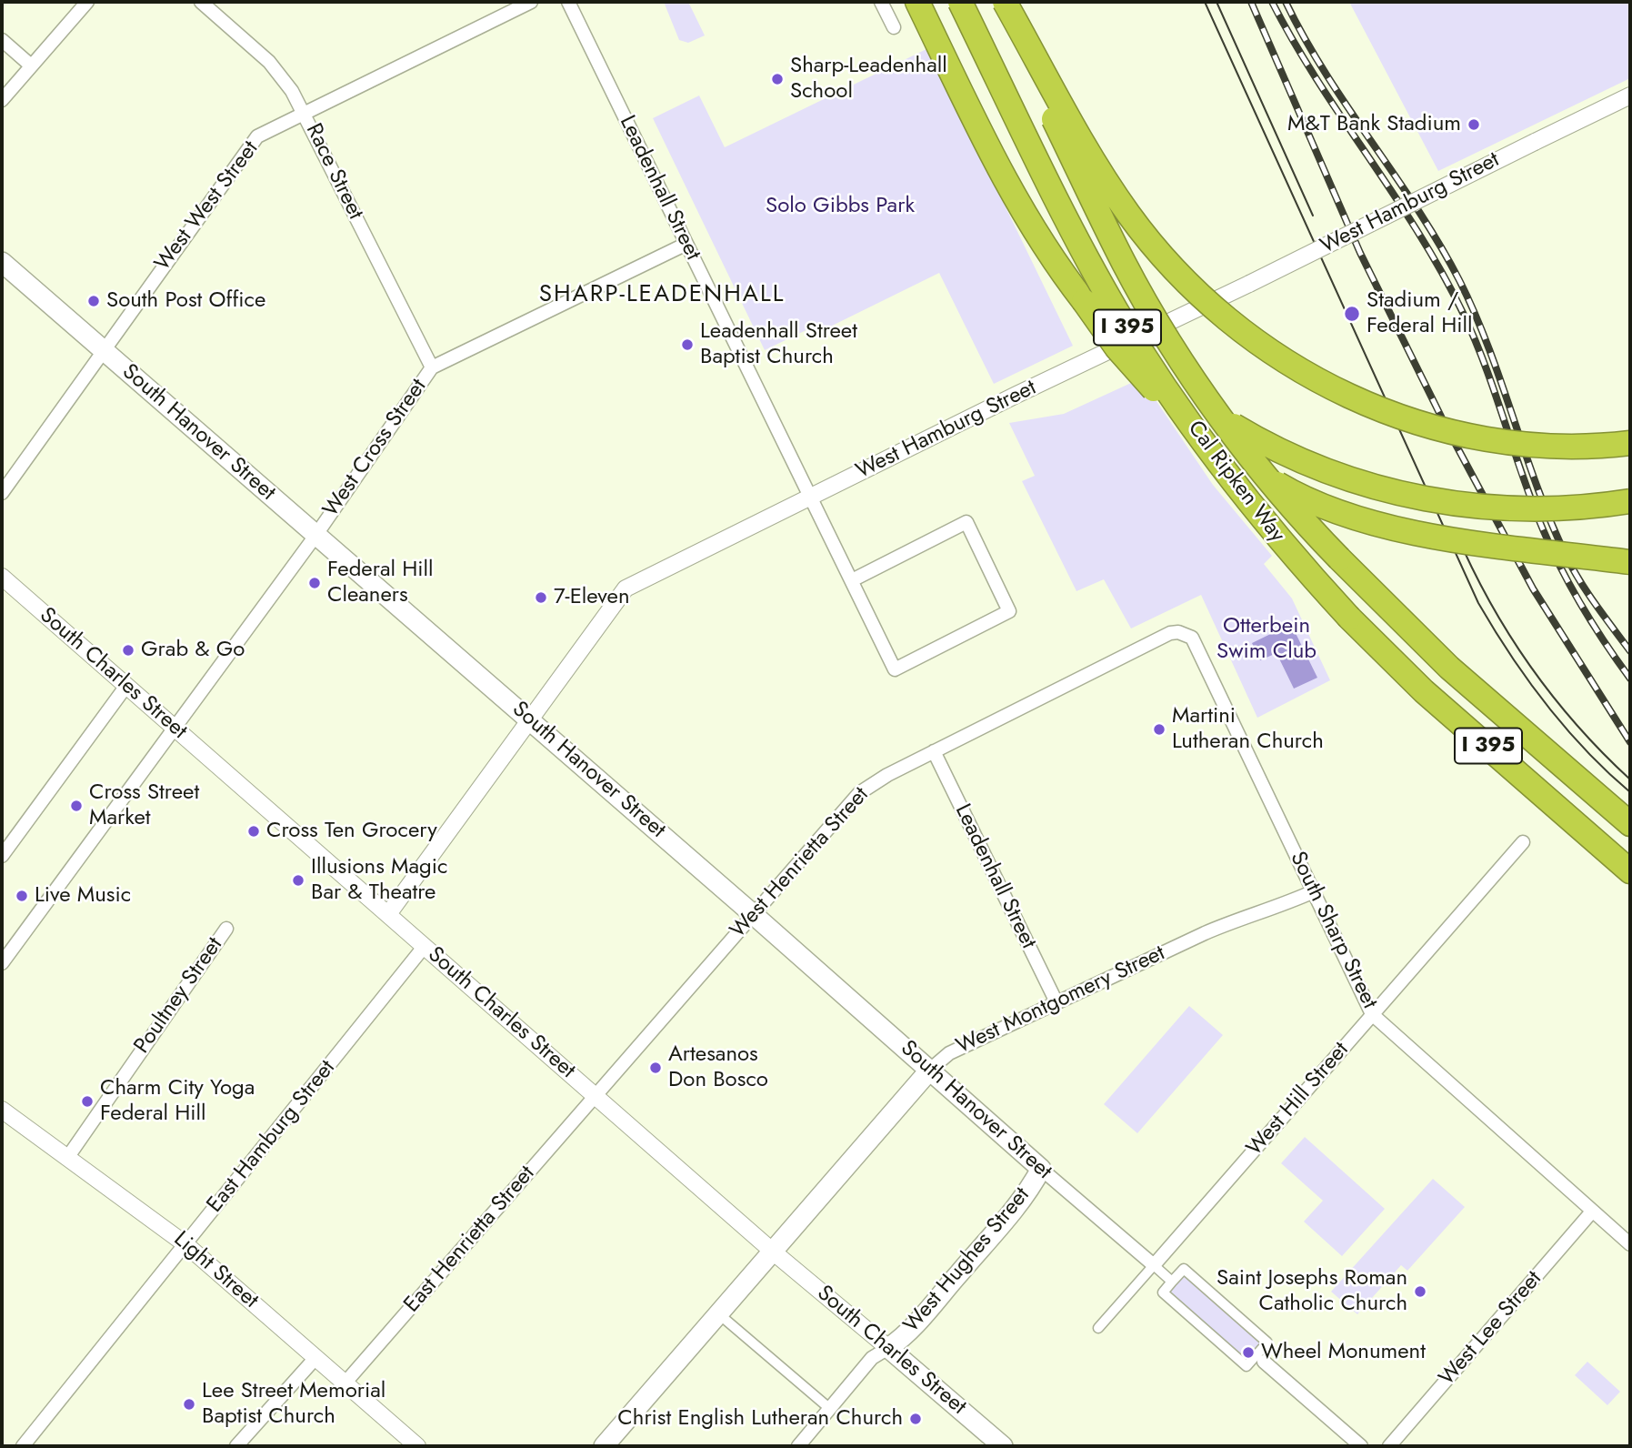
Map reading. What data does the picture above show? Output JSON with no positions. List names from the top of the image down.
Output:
{
  "streets": {
    "highway": ["I 395", "Cal Ripken Way"],
    "main road": [
      "South Hanover Street",
      "South Charles Street",
      "West Montgomery Street",
      "West Hughes Street"
    ],
    "street": [
      "Race Street",
      "Leadenhall Street",
      "West Hamburg Street",
      "West West Street",
      "West Cross Street",
      "West Henrietta Street",
      "South Sharp Street",
      "Poultney Street",
      "West Hill Street",
      "East Hamburg Street",
      "East Henrietta Street",
      "Light Street",
      "West Lee Street"
    ]
  },
  "crossings": [
    ["Race Street", "West West Street"],
    ["Race Street", "West Cross Street"],
    ["Leadenhall Street", "West Hamburg Street"],
    ["Leadenhall Street", "West Cross Street"],
    ["Leadenhall Street", "West Henrietta Street"],
    ["Leadenhall Street", "West Montgomery Street"],
    ["West Hamburg Street", "South Hanover Street"],
    ["West Hamburg Street", "South Charles Street"],
    ["West West Street", "South Hanover Street"],
    ["South Hanover Street", "West Cross Street"],
    ["South Hanover Street", "West Henrietta Street"],
    ["South Hanover Street", "West Montgomery Street"],
    ["South Hanover Street", "West Hill Street"],
    ["South Hanover Street", "West Hughes Street"],
    ["West Cross Street", "South Charles Street"],
    ["South Charles Street", "West Henrietta Street"],
    ["South Charles Street", "West Montgomery Street"],
    ["South Charles Street", "East Hamburg Street"],
    ["South Charles Street", "East Henrietta Street"],
    ["South Charles Street", "West Hughes Street"],
    ["West Henrietta Street", "South Sharp Street"],
    ["West Henrietta Street", "East Henrietta Street"],
    ["South Sharp Street", "West Montgomery Street"],
    ["South Sharp Street", "West Hill Street"],
    ["South Sharp Street", "West Lee Street"],
    ["Poultney Street", "Light Street"],
    ["East Hamburg Street", "Light Street"],
    ["East Henrietta Street", "Light Street"]
  ],
  "districts": ["SHARP-LEADENHALL"],
  "parks": ["Solo Gibbs Park", "Otterbein Swim Club"],
  "places": [
    "Sharp-Leadenhall School",
    "M&T Bank Stadium",
    "South Post Office",
    "Stadium / Federal Hill",
    "Leadenhall Street Baptist Church",
    "Federal Hill Cleaners",
    "7-Eleven",
    "Grab & Go",
    "Martini Lutheran Church",
    "Cross Street Market",
    "Cross Ten Grocery",
    "Illusions Magic Bar & Theatre",
    "Live Music",
    "Artesanos Don Bosco",
    "Charm City Yoga Federal Hill",
    "Saint Josephs Roman Catholic Church",
    "Wheel Monument",
    "Lee Street Memorial Baptist Church",
    "Christ English Lutheran Church"
  ]
}
